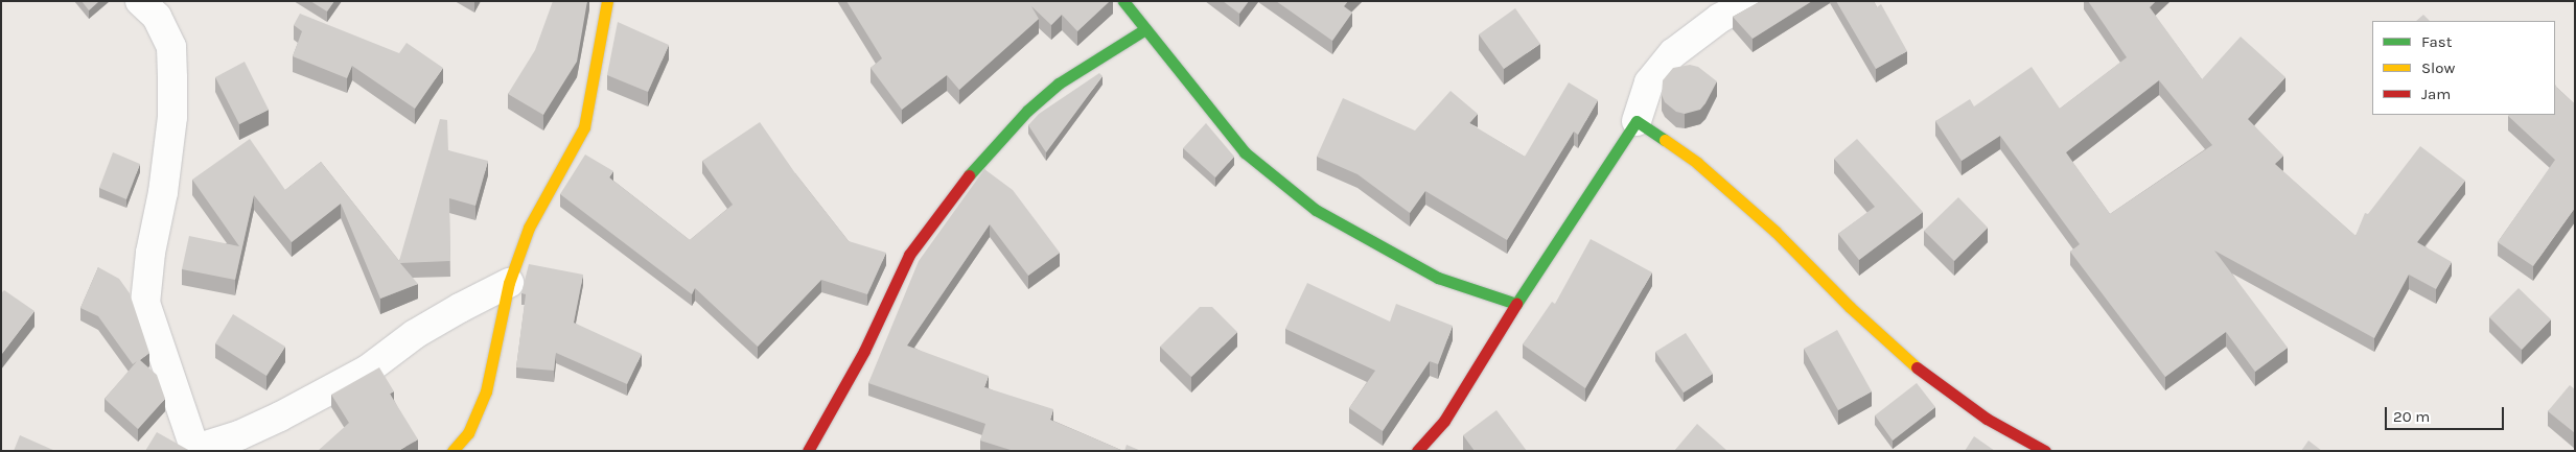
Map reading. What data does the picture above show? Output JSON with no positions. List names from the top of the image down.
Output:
{
  "legend": ["Fast", "Slow", "Jam"],
  "scale_bar": "20 m"
}
